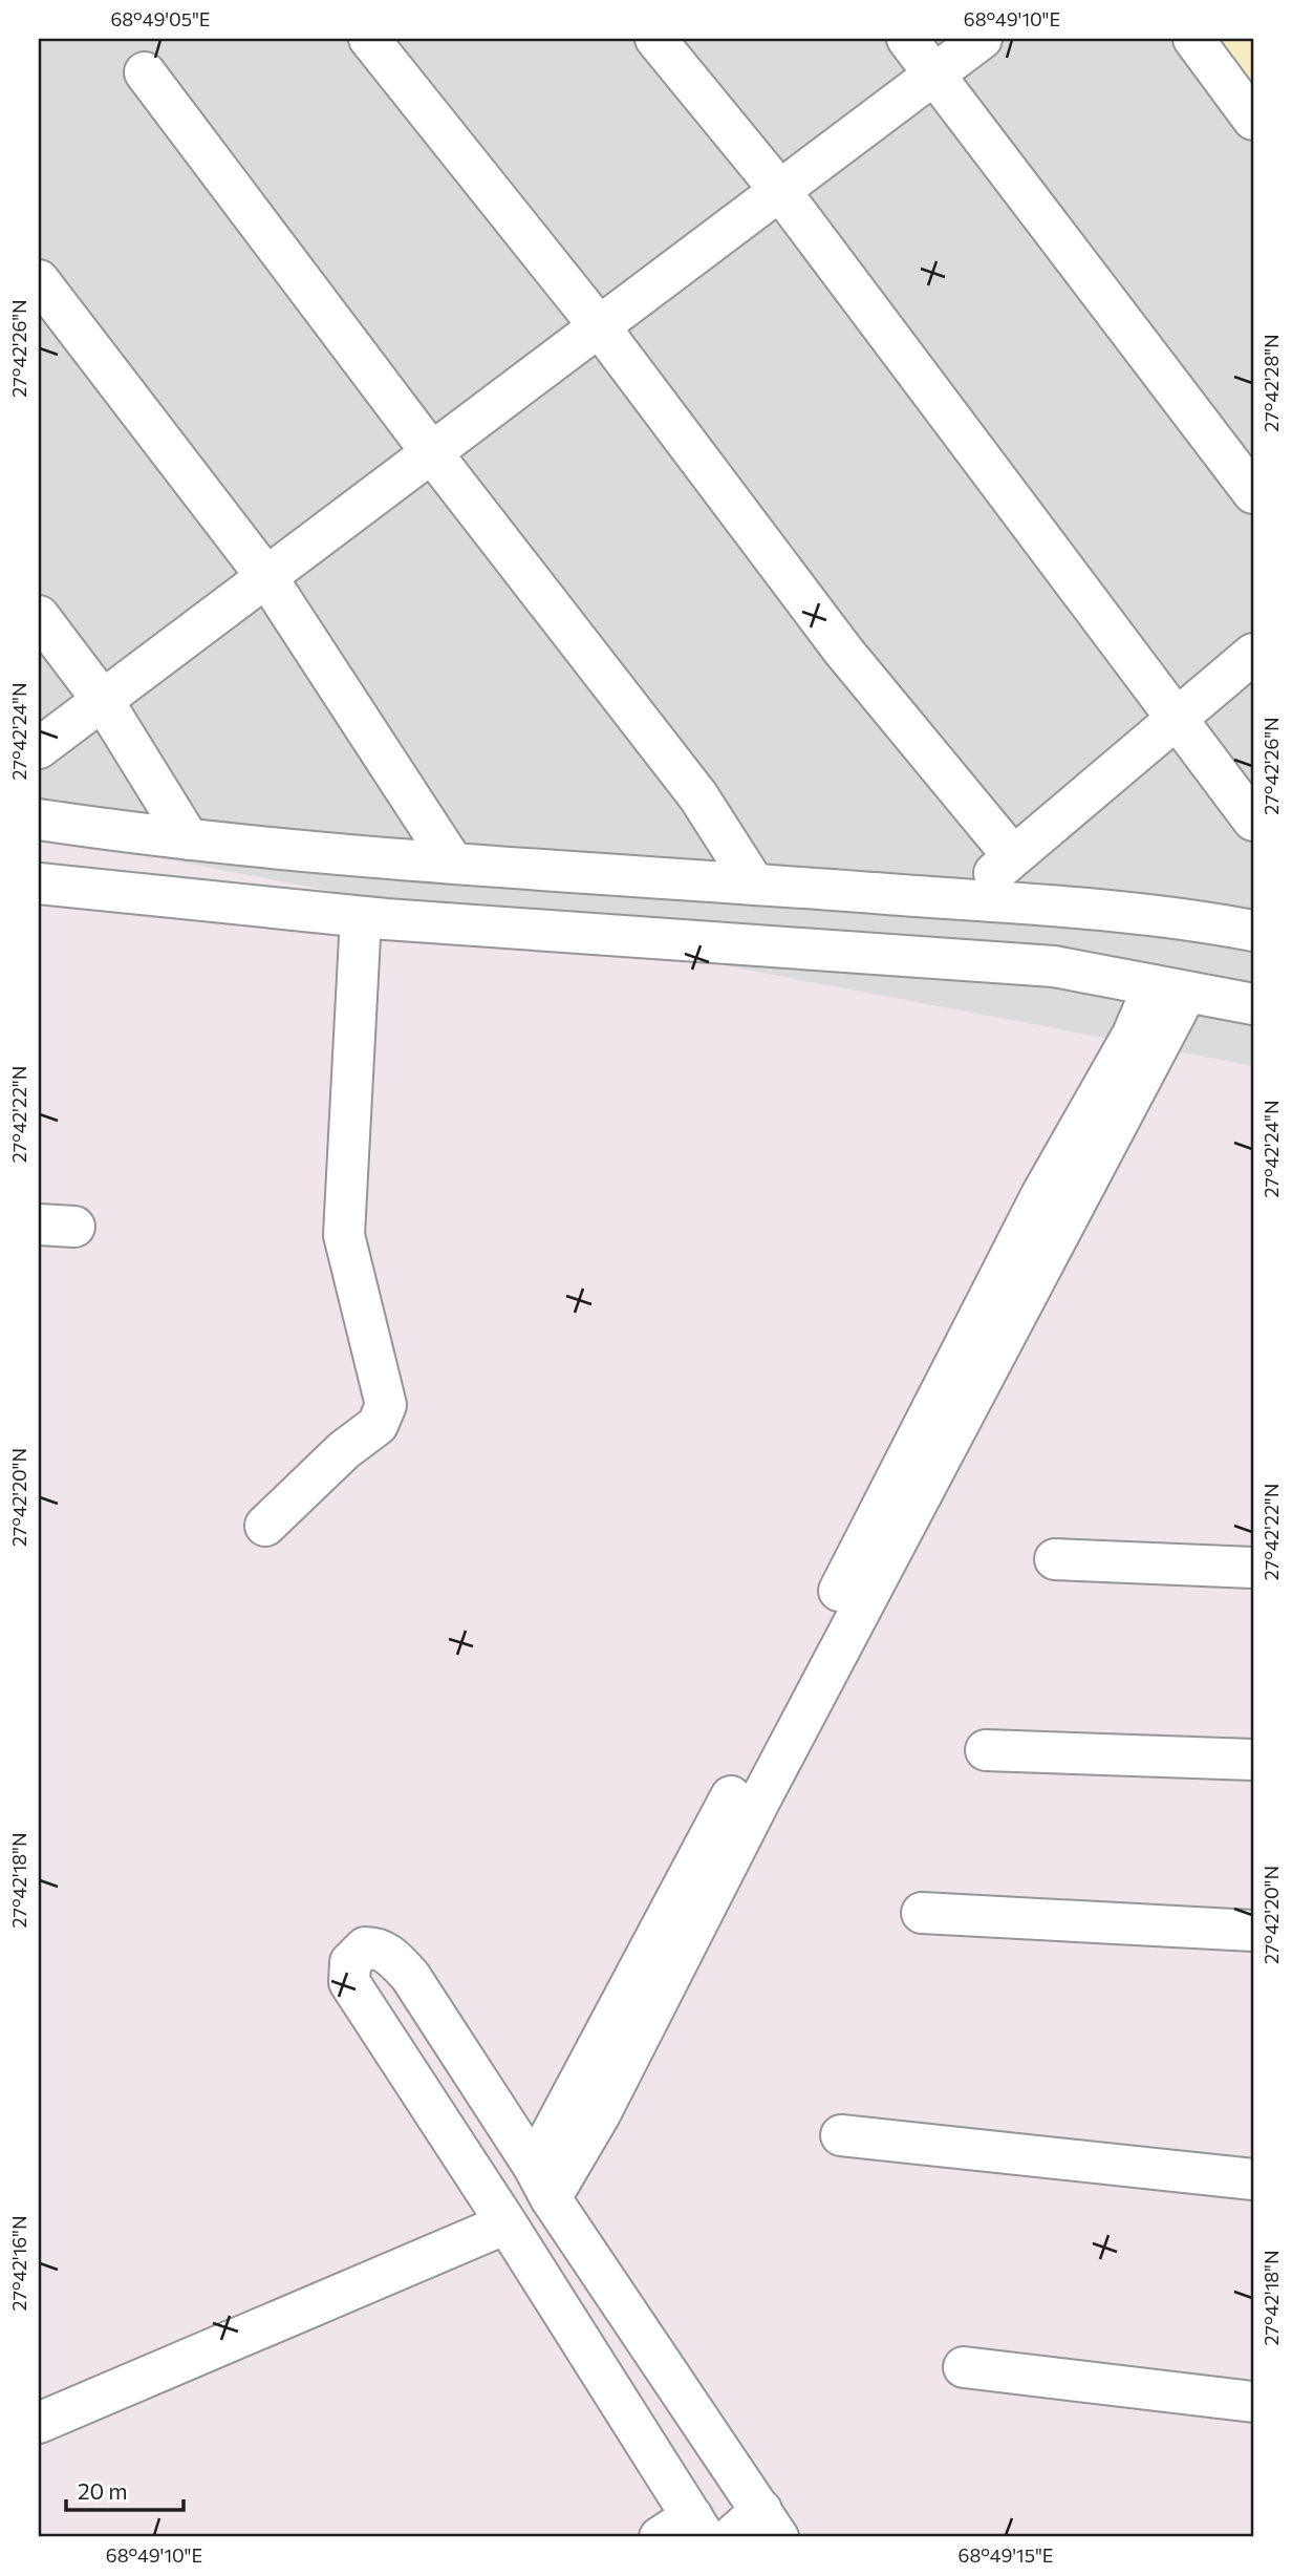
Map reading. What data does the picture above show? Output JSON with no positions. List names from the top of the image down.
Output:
{
  "scale_bar": "20 m",
  "coordinates": [
    "68°49'05\"E",
    "68°49'10\"E",
    "27°42'26\"N",
    "27°42'28\"N",
    "27°42'24\"N",
    "27°42'22\"N",
    "27°42'20\"N",
    "27°42'18\"N",
    "27°42'16\"N",
    "68°49'15\"E"
  ]
}
